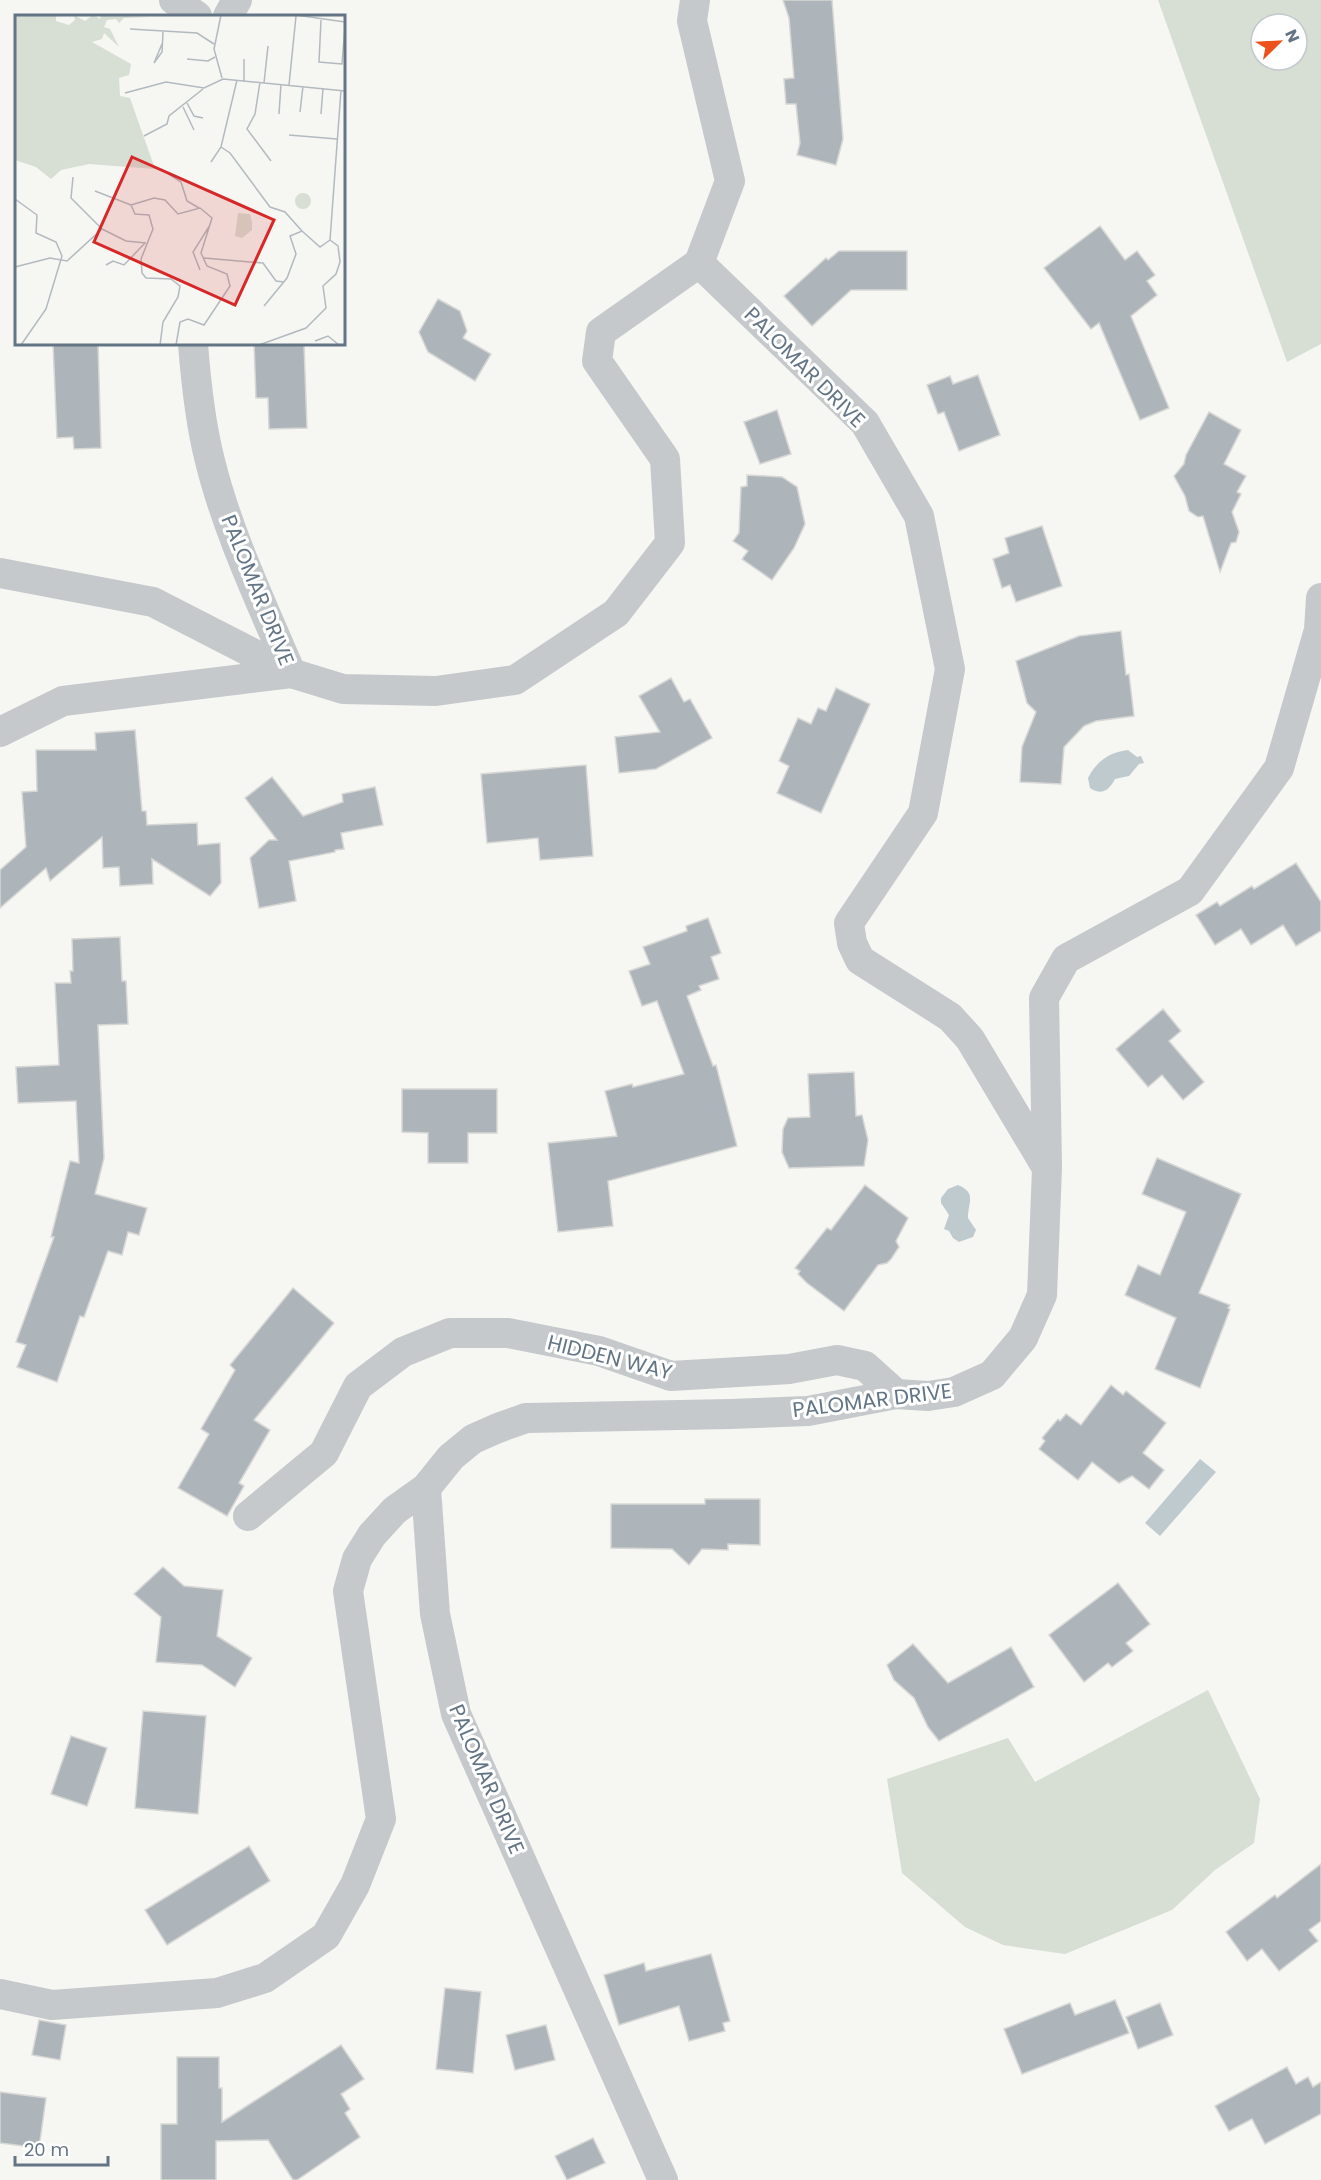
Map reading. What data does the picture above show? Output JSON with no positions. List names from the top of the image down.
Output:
{
  "streets": {
    "street": ["PALOMAR DRIVE", "HIDDEN WAY"]
  },
  "crossings": [
    ["PALOMAR DRIVE", "HIDDEN WAY"]
  ],
  "scale_bar": "20 m",
  "north": "top right"
}
